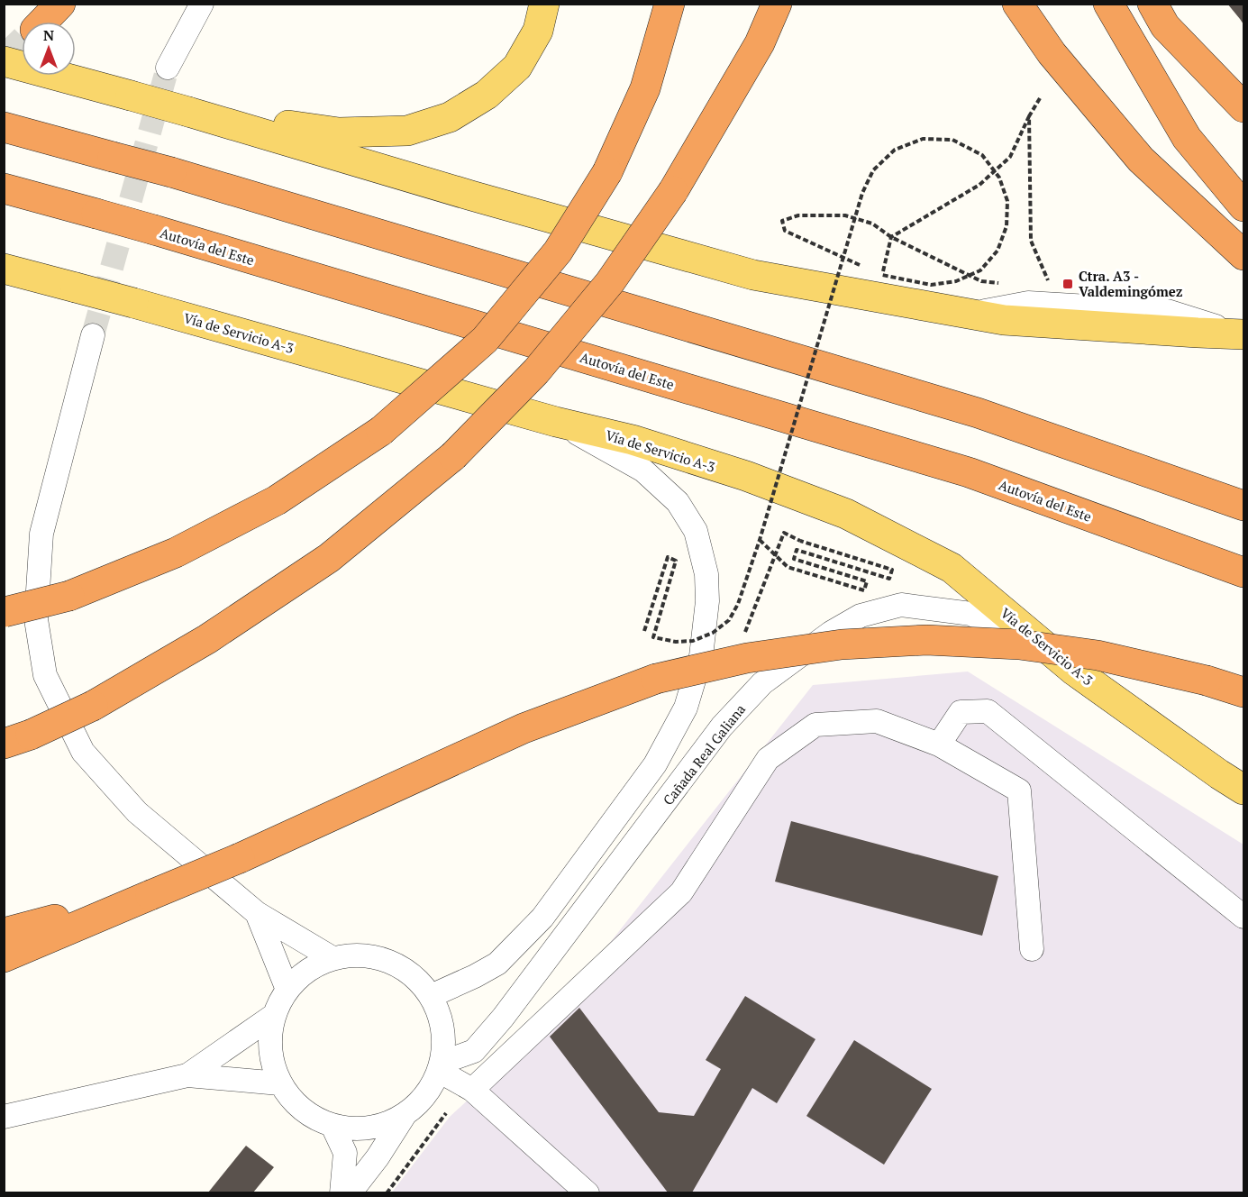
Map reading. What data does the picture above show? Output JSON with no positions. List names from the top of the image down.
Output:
{
  "streets": {
    "highway": ["Autovía del Este"],
    "main road": ["Vía de Servicio A-3"],
    "street": ["Cañada Real Galiana"]
  },
  "crossings": [
    ["Vía de Servicio A-3", "Cañada Real Galiana"]
  ],
  "places": {
    "transit": ["Ctra. A3 - Valdemingómez"]
  },
  "north": "top"
}
